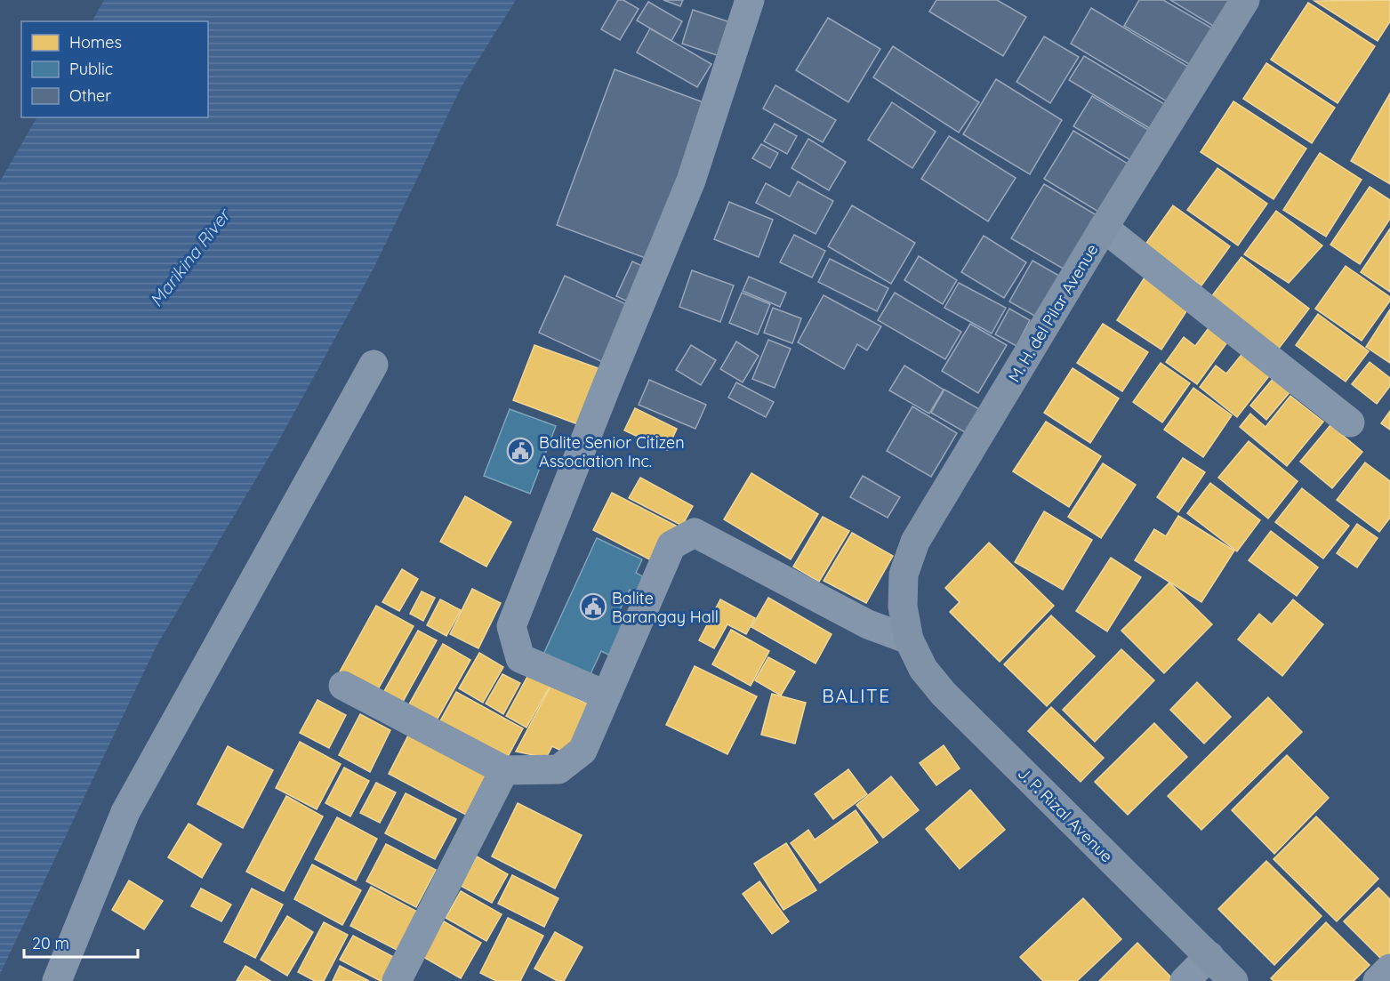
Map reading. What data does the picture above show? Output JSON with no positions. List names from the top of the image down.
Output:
{
  "streets": {
    "main road": ["M. H. del Pilar Avenue", "J. P. Rizal Avenue"]
  },
  "crossings": [
    ["M. H. del Pilar Avenue", "J. P. Rizal Avenue"]
  ],
  "districts": ["BALITE"],
  "water": ["Marikina River"],
  "places": {
    "public building": ["Balite Senior Citizen Association Inc.", "Balite Barangay Hall"]
  },
  "legend": ["Homes", "Public", "Other"],
  "scale_bar": "20 m"
}
